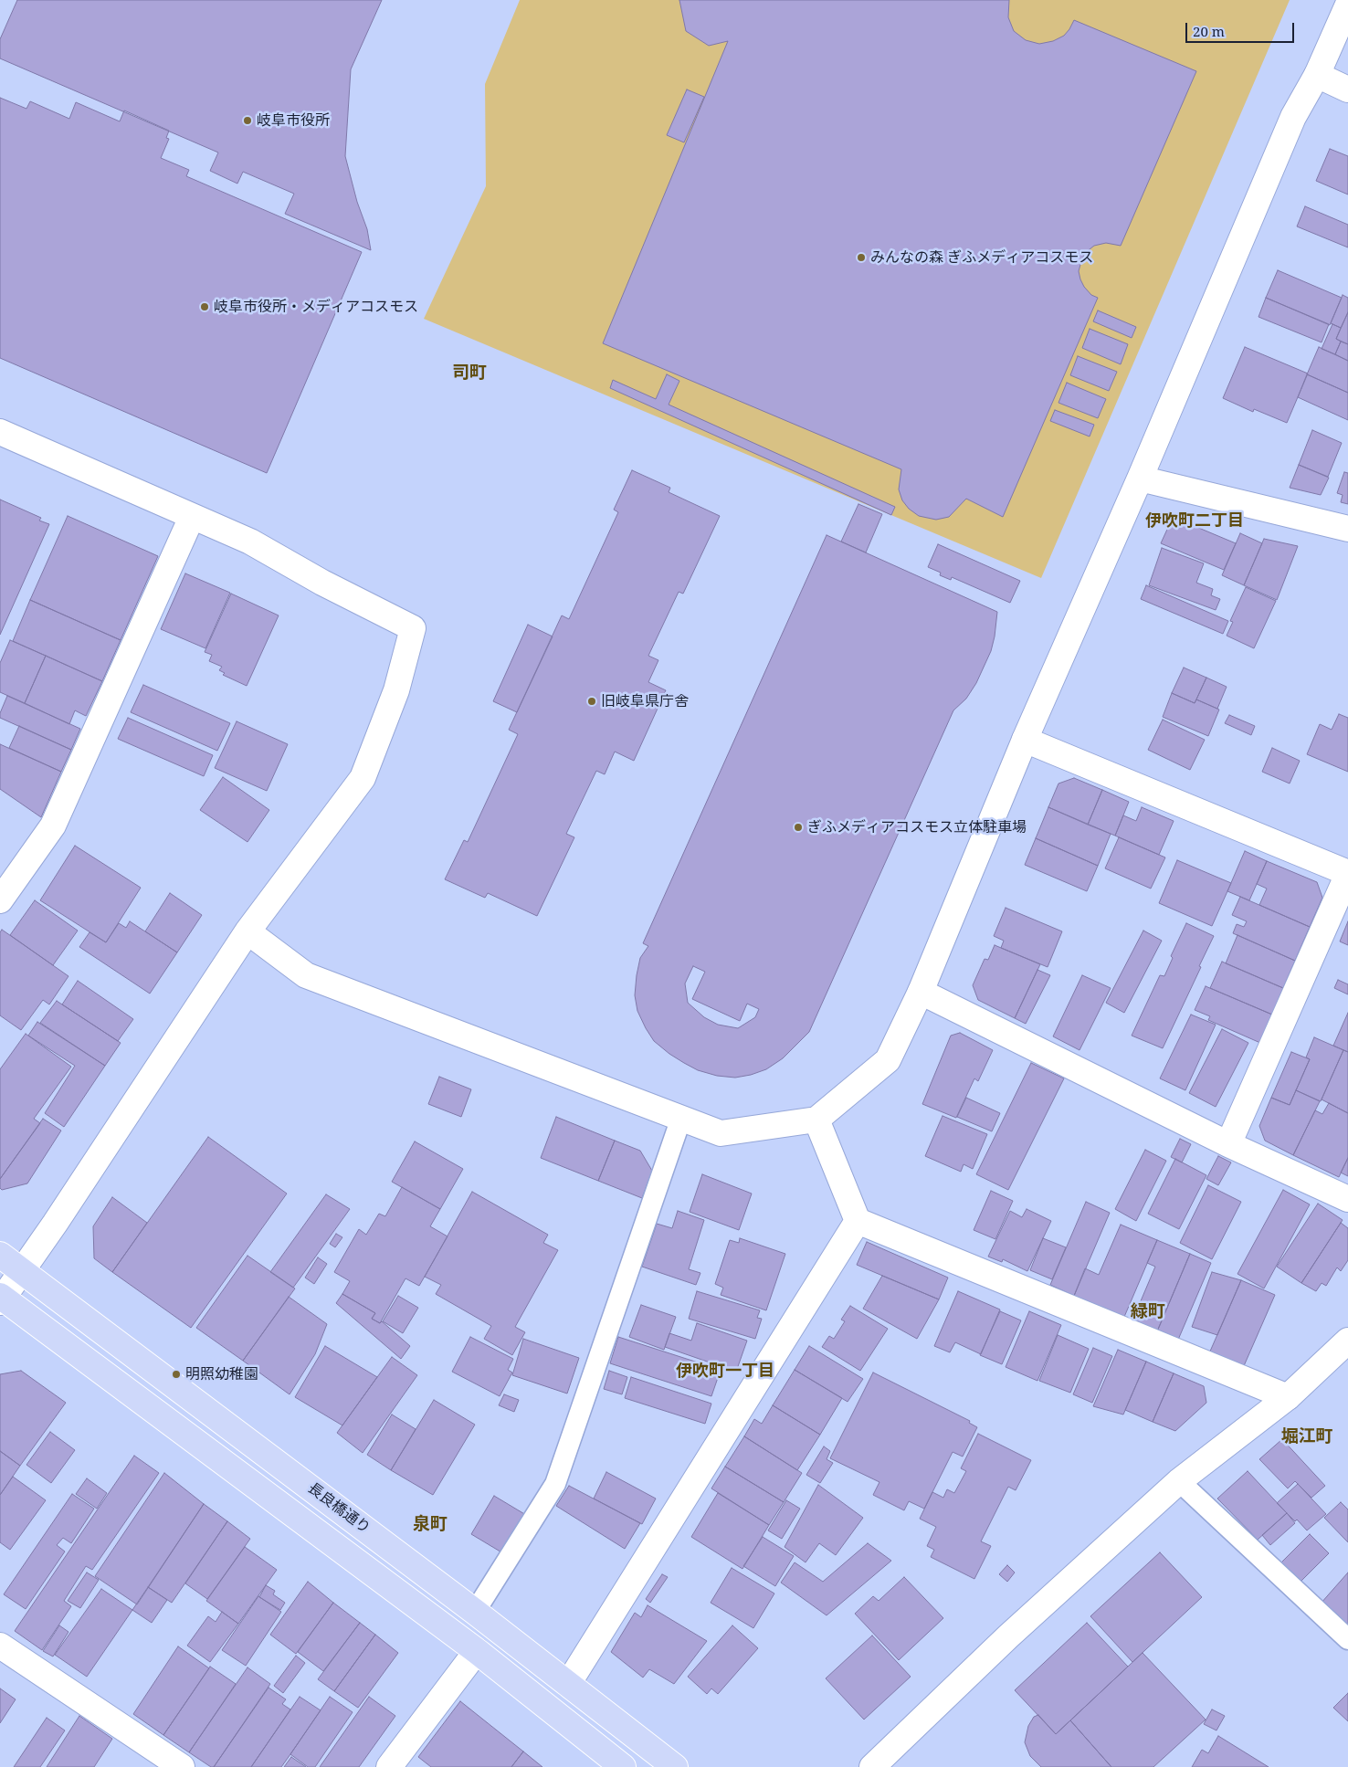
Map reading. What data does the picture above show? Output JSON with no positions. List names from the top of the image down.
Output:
{
  "streets": {
    "highway": ["長良橋通り"]
  },
  "districts": [
    "司町",
    "伊吹町二丁目",
    "緑町",
    "伊吹町一丁目",
    "堀江町",
    "泉町"
  ],
  "places": [
    "岐阜市役所",
    "みんなの森 ぎふメディアコスモス",
    "岐阜市役所・メディアコスモス",
    "旧岐阜県庁舎",
    "ぎふメディアコスモス立体駐車場",
    "明照幼稚園"
  ],
  "scale_bar": "20 m"
}
